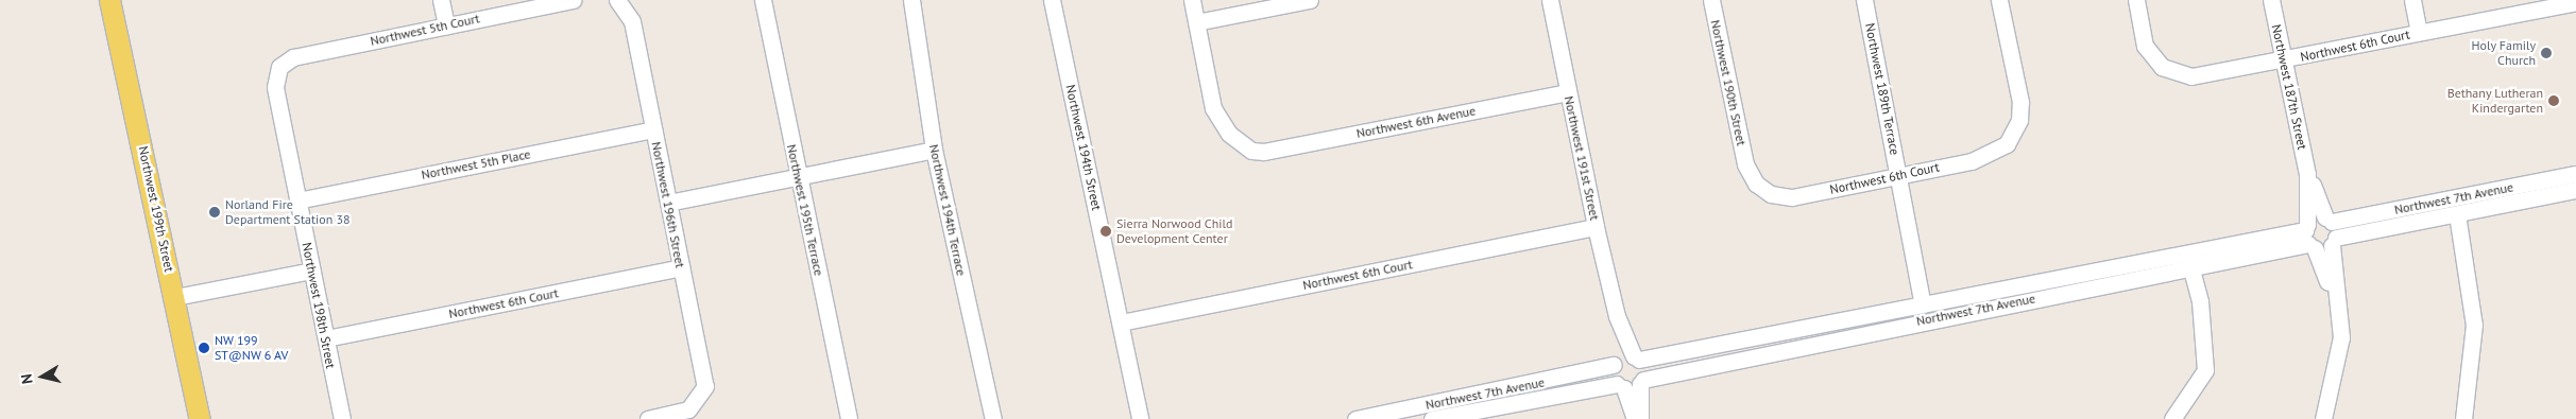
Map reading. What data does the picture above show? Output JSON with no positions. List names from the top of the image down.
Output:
{
  "streets": {
    "main road": ["Northwest 199th Street"],
    "street": [
      "Northwest 5th Court",
      "Northwest 6th Court",
      "Northwest 190th Street",
      "Northwest 187th Street",
      "Northwest 189th Terrace",
      "Northwest 6th Avenue",
      "Northwest 194th Street",
      "Northwest 191st Street",
      "Northwest 5th Place",
      "Northwest 7th Avenue",
      "Northwest 196th Street",
      "Northwest 195th Terrace",
      "Northwest 194th Terrace",
      "Northwest 198th Street"
    ]
  },
  "crossings": [
    ["Northwest 5th Court", "Northwest 198th Street"],
    ["Northwest 6th Court", "Northwest 190th Street"],
    ["Northwest 6th Court", "Northwest 187th Street"],
    ["Northwest 6th Court", "Northwest 189th Terrace"],
    ["Northwest 6th Court", "Northwest 194th Street"],
    ["Northwest 6th Court", "Northwest 191st Street"],
    ["Northwest 6th Court", "Northwest 196th Street"],
    ["Northwest 6th Court", "Northwest 198th Street"],
    ["Northwest 189th Terrace", "Northwest 7th Avenue"],
    ["Northwest 6th Avenue", "Northwest 191st Street"],
    ["Northwest 191st Street", "Northwest 7th Avenue"],
    ["Northwest 5th Place", "Northwest 196th Street"],
    ["Northwest 5th Place", "Northwest 198th Street"]
  ],
  "places": [
    "Holy Family Church",
    "Bethany Lutheran Kindergarten",
    "Norland Fire Department Station 38",
    "Sierra Norwood Child Development Center",
    "NW 199 ST@NW 6 AV"
  ],
  "north": "left"
}
